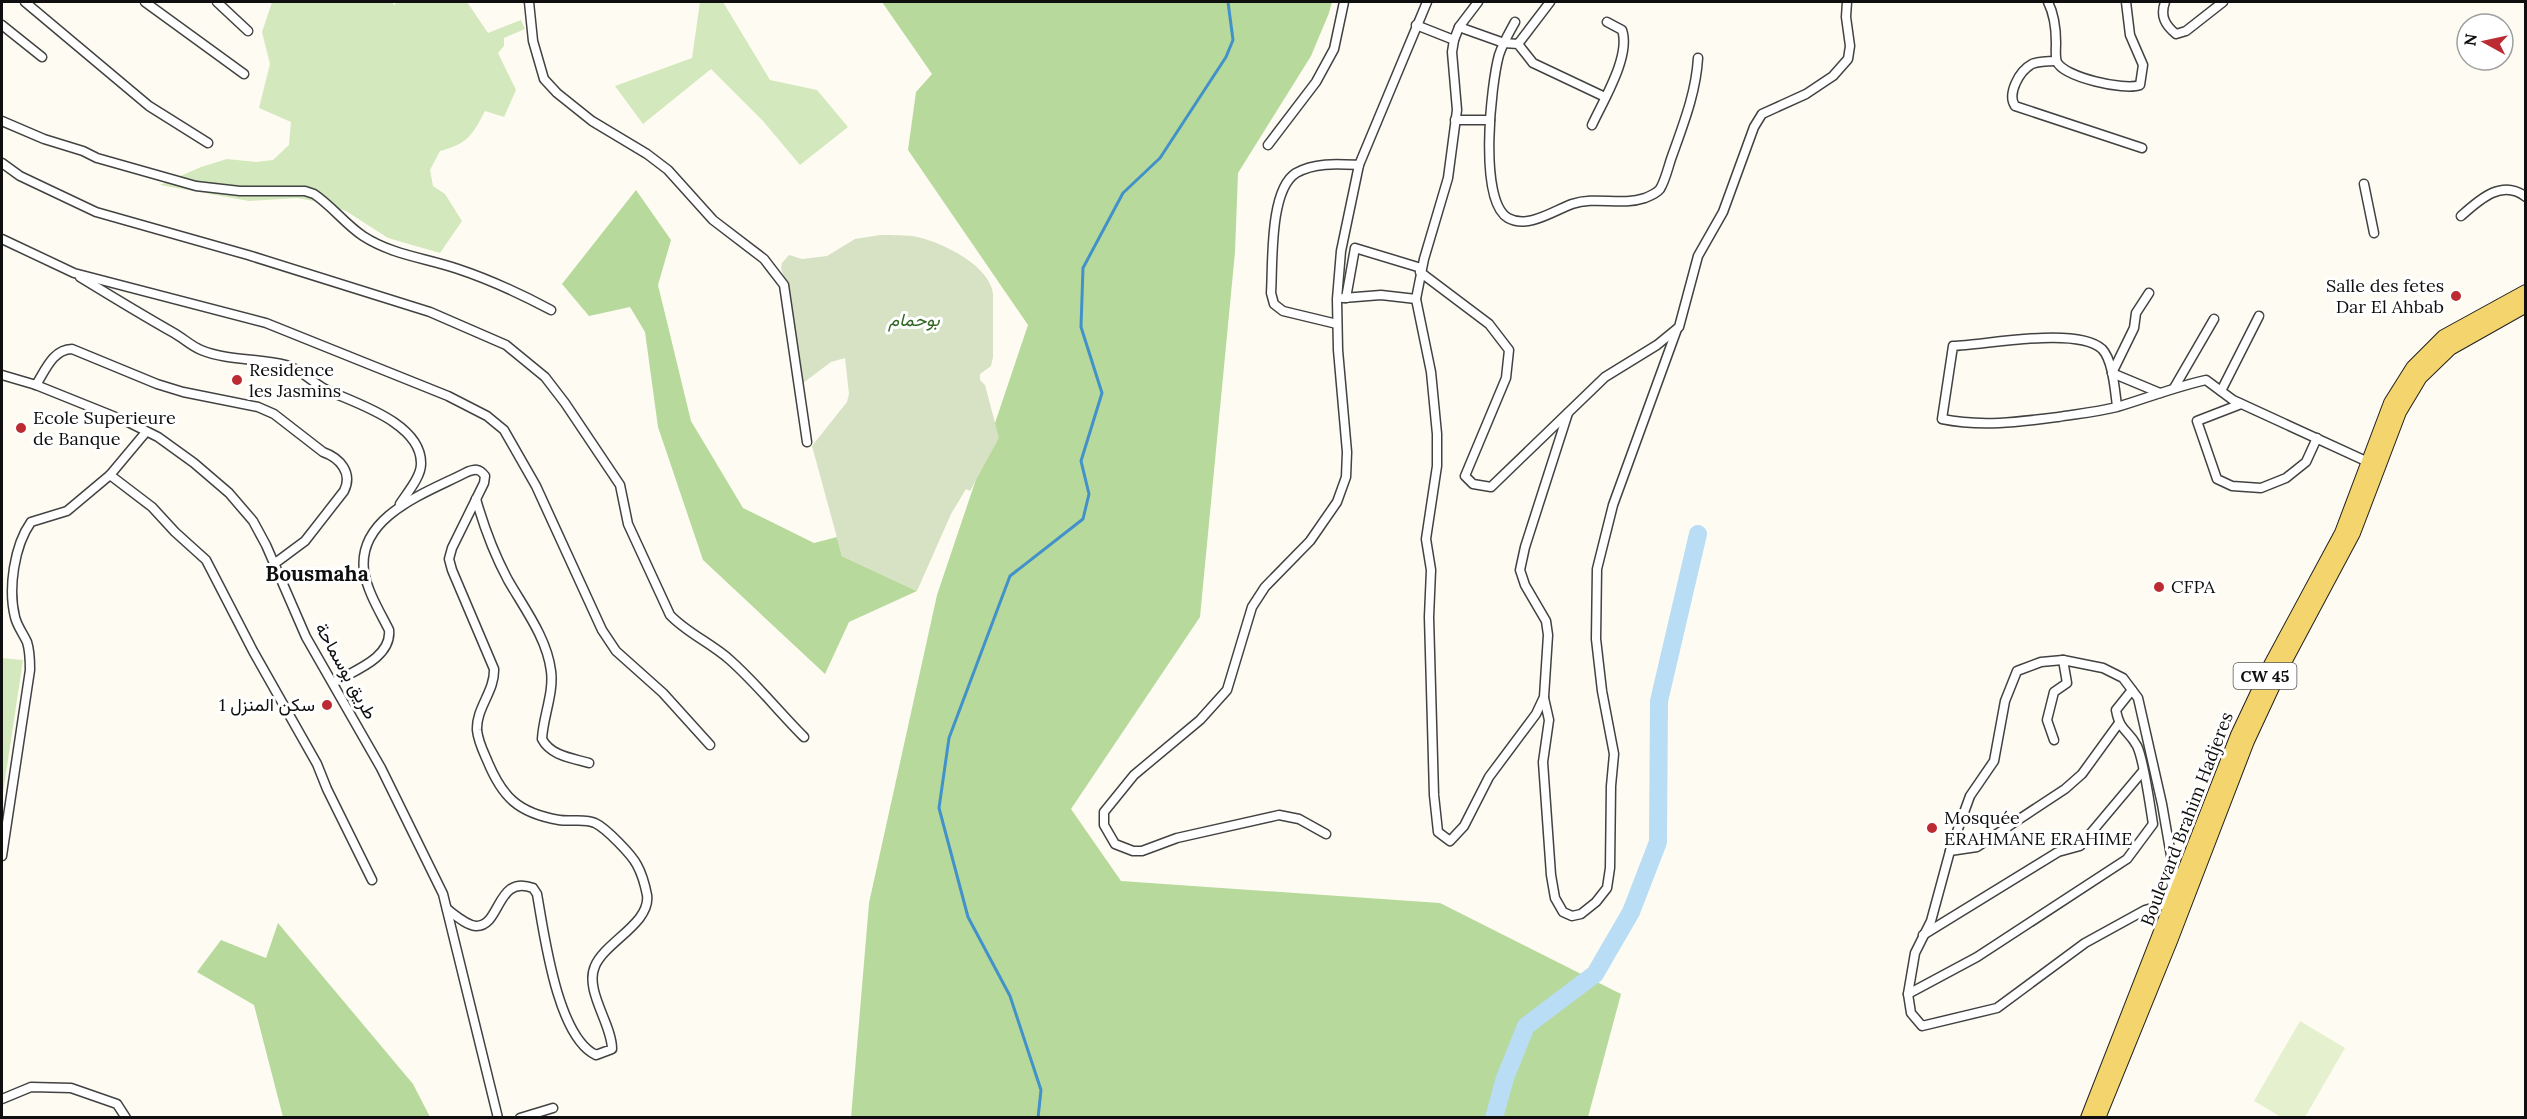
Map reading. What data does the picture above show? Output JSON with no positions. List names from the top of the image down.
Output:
{
  "streets": {
    "main road": ["CW 45", "Boulevard Brahim Hadjeres"],
    "street": ["طريق بوسماحة"]
  },
  "districts": ["Bousmaha"],
  "parks": ["بوحمام"],
  "places": [
    "Salle des fetes Dar El Ahbab",
    "Residence les Jasmins",
    "Ecole Superieure de Banque",
    "CFPA",
    "سكن المنزل 1",
    "Mosquée ERAHMANE ERAHIME"
  ],
  "north": "left"
}
